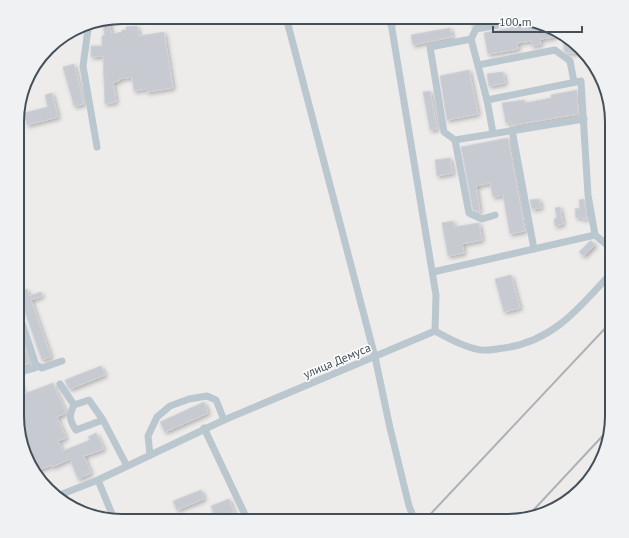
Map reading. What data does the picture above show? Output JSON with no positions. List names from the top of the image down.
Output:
{
  "streets": {
    "street": ["улица Демуса"]
  },
  "scale_bar": "100 m"
}
